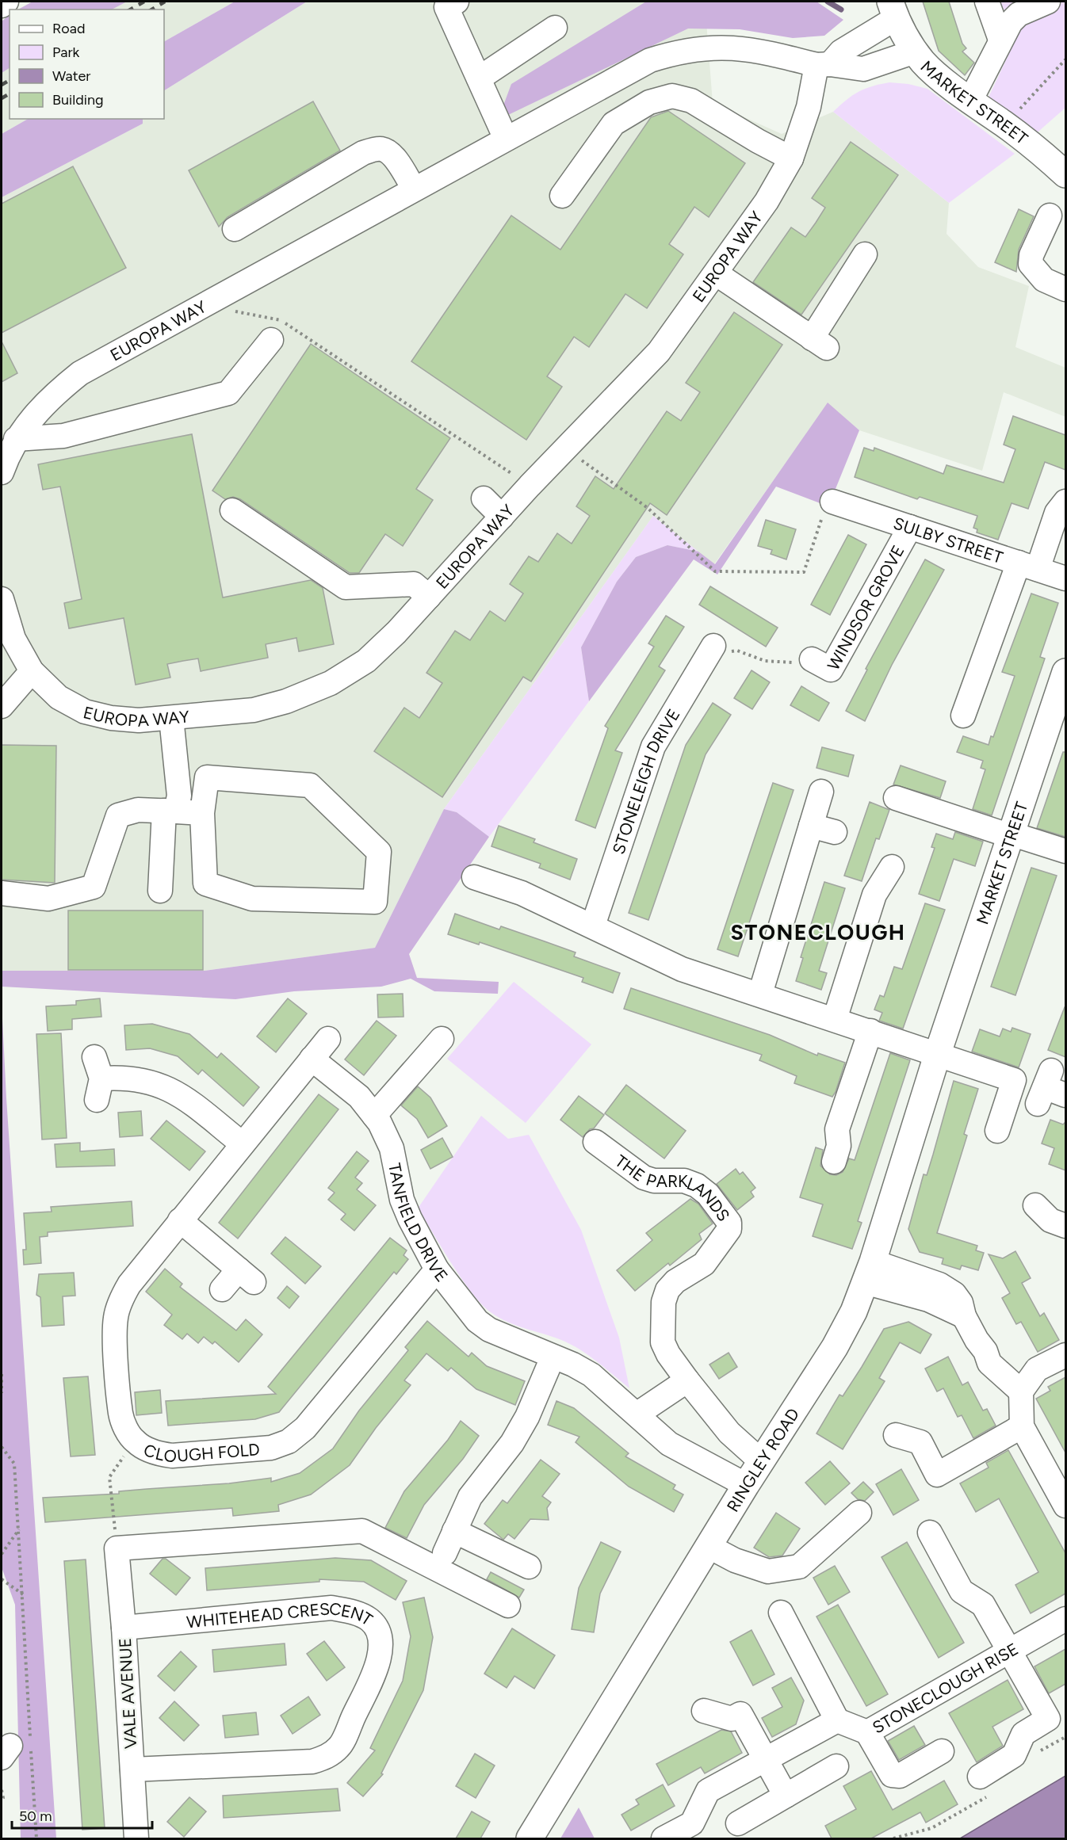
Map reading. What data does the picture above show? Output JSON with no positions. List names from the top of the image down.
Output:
{
  "streets": {
    "main road": ["MARKET STREET", "RINGLEY ROAD"],
    "street": [
      "EUROPA WAY",
      "SULBY STREET",
      "WINDSOR GROVE",
      "STONELEIGH DRIVE",
      "THE PARKLANDS",
      "TANFIELD DRIVE",
      "CLOUGH FOLD",
      "WHITEHEAD CRESCENT",
      "STONECLOUGH RISE",
      "VALE AVENUE"
    ]
  },
  "crossings": [
    ["MARKET STREET", "EUROPA WAY"],
    ["MARKET STREET", "RINGLEY ROAD"],
    ["SULBY STREET", "WINDSOR GROVE"],
    ["THE PARKLANDS", "RINGLEY ROAD"],
    ["TANFIELD DRIVE", "CLOUGH FOLD"],
    ["TANFIELD DRIVE", "RINGLEY ROAD"],
    ["WHITEHEAD CRESCENT", "VALE AVENUE"]
  ],
  "districts": ["STONECLOUGH"],
  "legend": [
    "Road",
    "Park",
    "Water",
    "Building"
  ],
  "scale_bar": "50 m"
}
